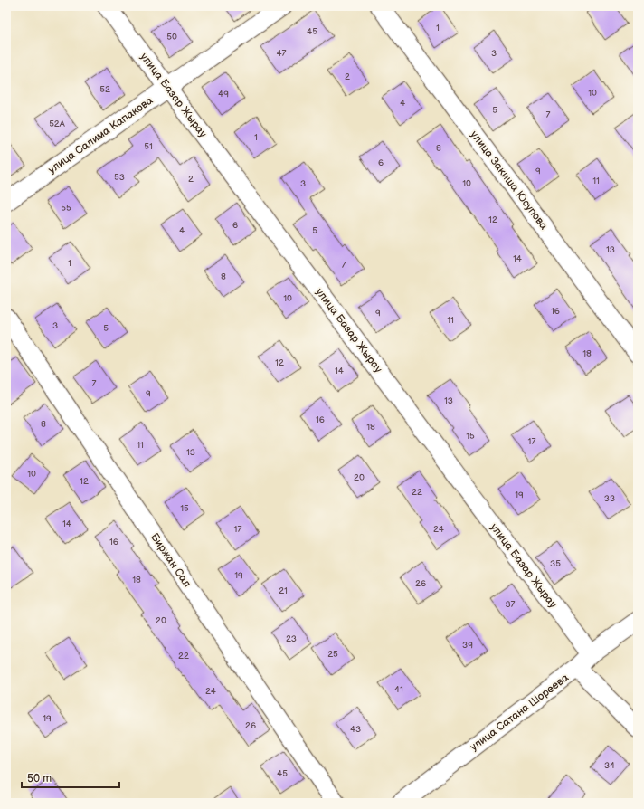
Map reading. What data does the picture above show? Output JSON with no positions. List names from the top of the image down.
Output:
{
  "streets": {
    "street": [
      "улица Базар Жырау",
      "улица Салима Капакова",
      "улица Закиша Юсупова",
      "Биржан Сал",
      "улица Сатана Шореева"
    ]
  },
  "crossings": [
    ["улица Базар Жырау", "улица Салима Капакова"],
    ["улица Базар Жырау", "улица Сатана Шореева"]
  ],
  "house_numbers": [
    "1",
    "45",
    "50",
    "47",
    "3",
    "2",
    "52",
    "10",
    "49",
    "4",
    "5",
    "7",
    "52А",
    "1",
    "51",
    "8",
    "6",
    "9",
    "53",
    "2",
    "11",
    "3",
    "10",
    "55",
    "12",
    "6",
    "4",
    "5",
    "13",
    "14",
    "1",
    "7",
    "8",
    "10",
    "16",
    "9",
    "11",
    "3",
    "5",
    "18",
    "12",
    "14",
    "7",
    "9",
    "13",
    "16",
    "8",
    "18",
    "15",
    "17",
    "11",
    "13",
    "10",
    "20",
    "12",
    "22",
    "19",
    "33",
    "15",
    "14",
    "17",
    "24",
    "16",
    "35",
    "19",
    "18",
    "26",
    "21",
    "37",
    "20",
    "23",
    "39",
    "25",
    "22",
    "41",
    "24",
    "19",
    "26",
    "43",
    "34",
    "45"
  ],
  "scale_bar": "50 m"
}
